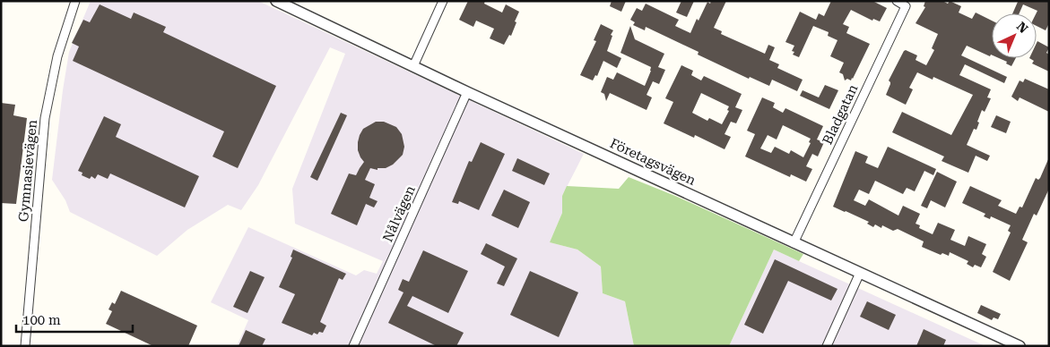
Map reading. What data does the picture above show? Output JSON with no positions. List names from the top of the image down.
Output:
{
  "streets": {
    "street": [
      "Bladgatan",
      "Företagsvägen",
      "Gymnasievägen",
      "Nålvägen"
    ]
  },
  "crossings": [
    ["Bladgatan", "Företagsvägen"],
    ["Företagsvägen", "Nålvägen"]
  ],
  "scale_bar": "100 m",
  "north": "top right"
}
